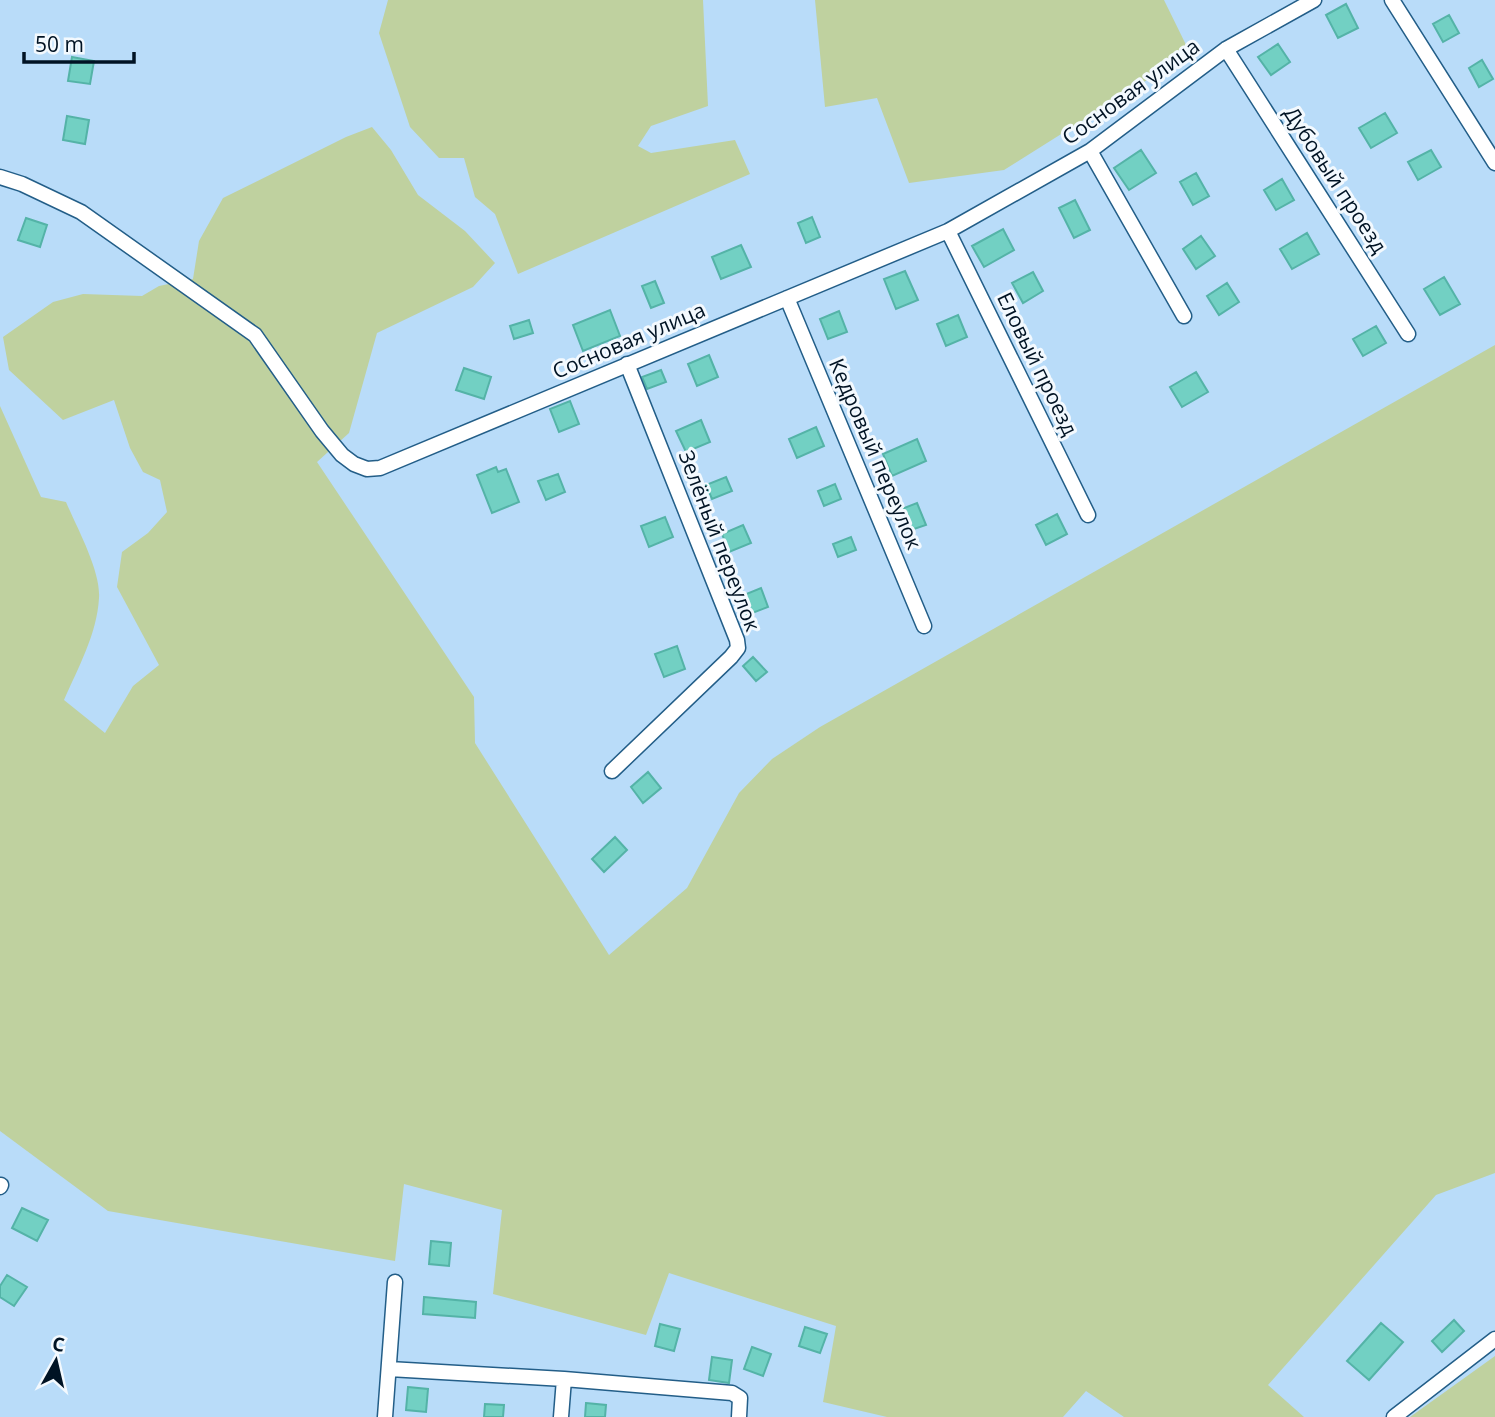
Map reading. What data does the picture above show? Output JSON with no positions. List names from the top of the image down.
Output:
{
  "streets": {
    "street": [
      "Сосновая улица",
      "Дубовый проезд",
      "Еловый проезд",
      "Кедровый переулок",
      "Зелёный переулок"
    ]
  },
  "crossings": [
    ["Сосновая улица", "Дубовый проезд"],
    ["Сосновая улица", "Еловый проезд"],
    ["Сосновая улица", "Кедровый переулок"],
    ["Сосновая улица", "Зелёный переулок"]
  ],
  "scale_bar": "50 m",
  "north": "top"
}
